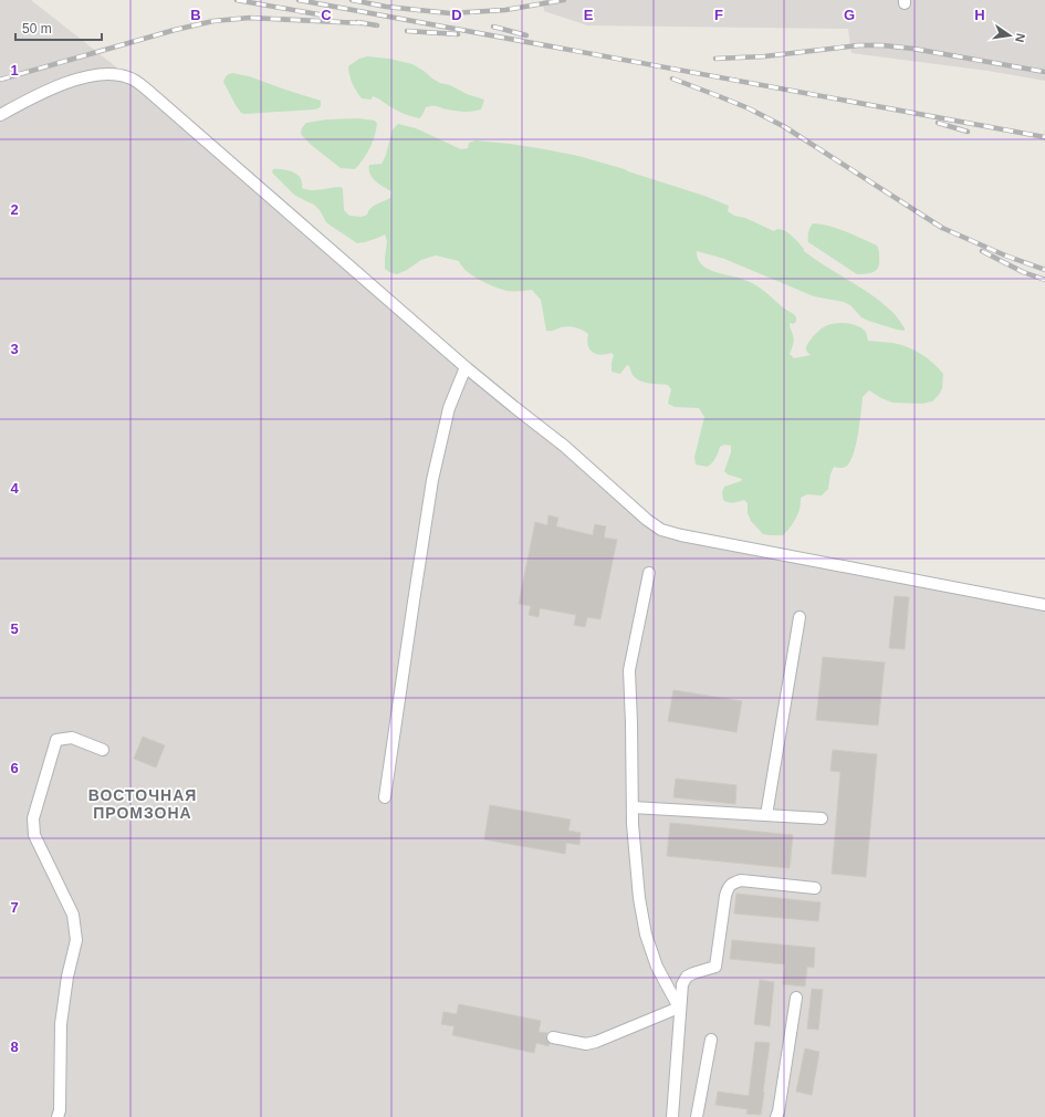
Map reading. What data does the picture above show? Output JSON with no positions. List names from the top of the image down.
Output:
{
  "districts": ["ВОСТОЧНАЯ ПРОМЗОНА"],
  "scale_bar": "50 m",
  "north": "right",
  "grid": {
    "columns": [
      "B",
      "C",
      "D",
      "E",
      "F",
      "G",
      "H"
    ],
    "rows": [
      "1",
      "2",
      "3",
      "4",
      "5",
      "6",
      "7",
      "8"
    ]
  }
}
